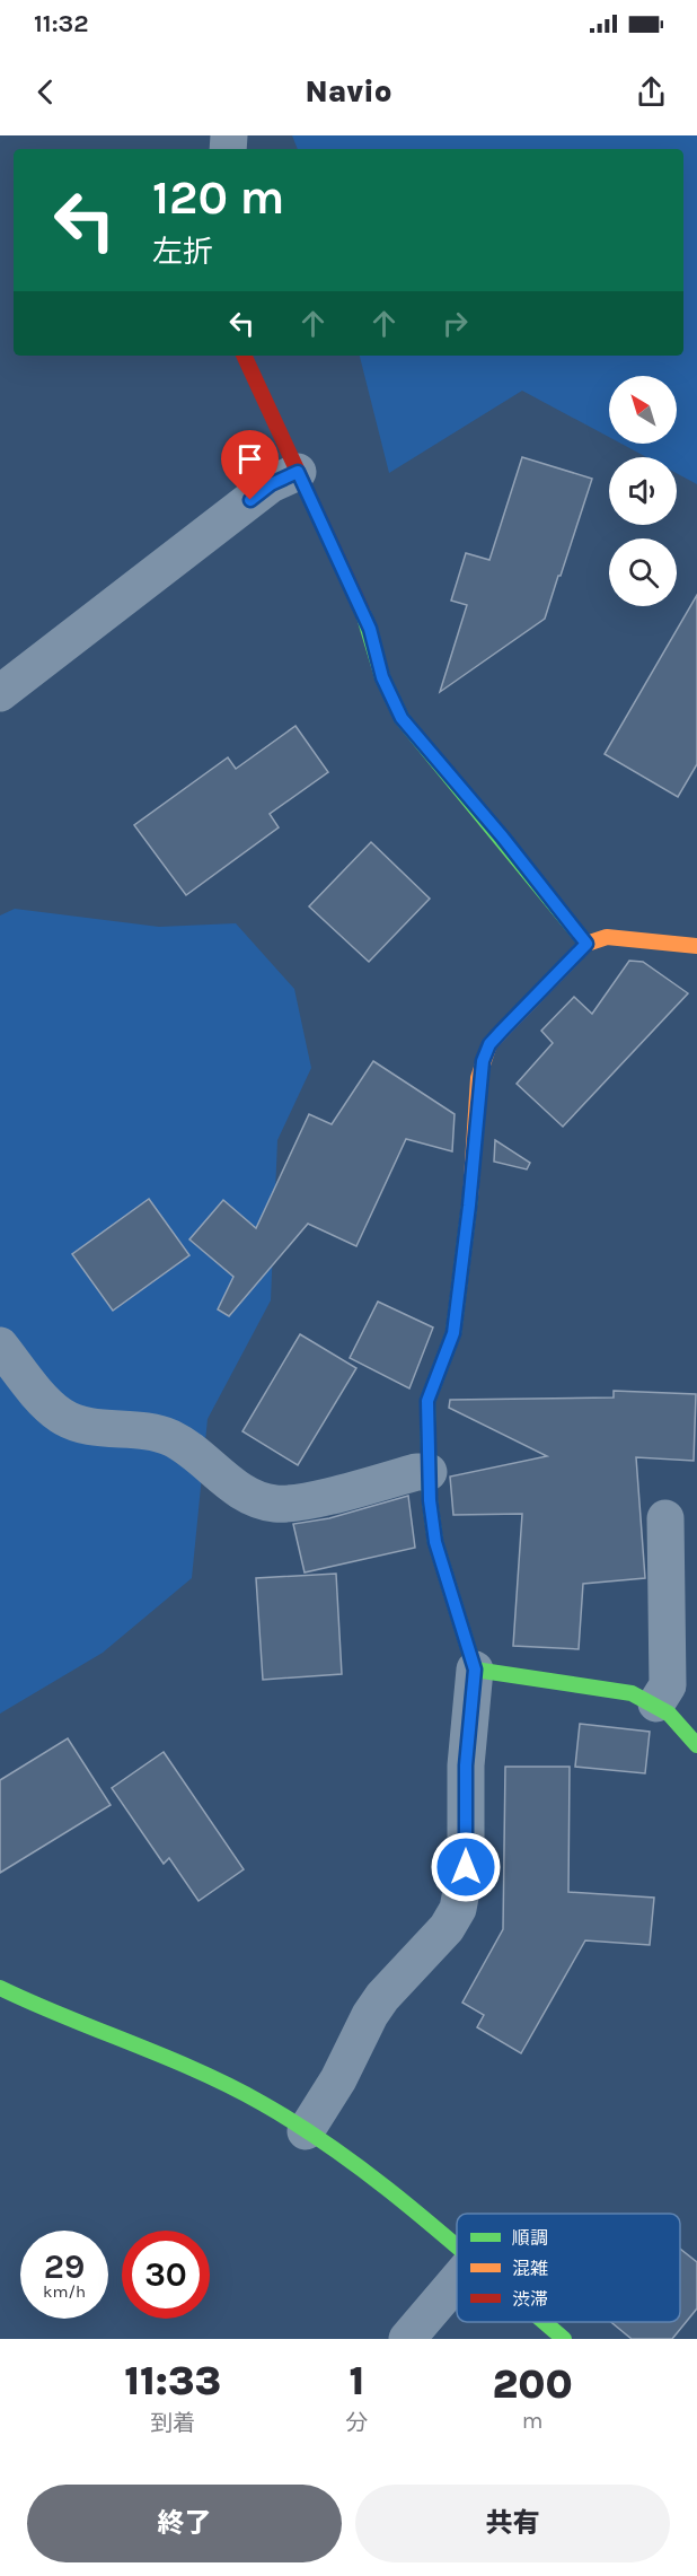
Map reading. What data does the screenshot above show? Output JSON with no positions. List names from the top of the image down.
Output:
{
  "legend": ["順調", "混雑", "渋滞"],
  "north": "top left",
  "page": {
    "status": "11:32",
    "header": "Navio",
    "turn": ["120 m", "左折"],
    "speed": "29 km/h",
    "limit": "30",
    "eta": [
      "11:33",
      "到着",
      "1",
      "分",
      "200",
      "m"
    ],
    "buttons": ["終了", "共有"]
  }
}
